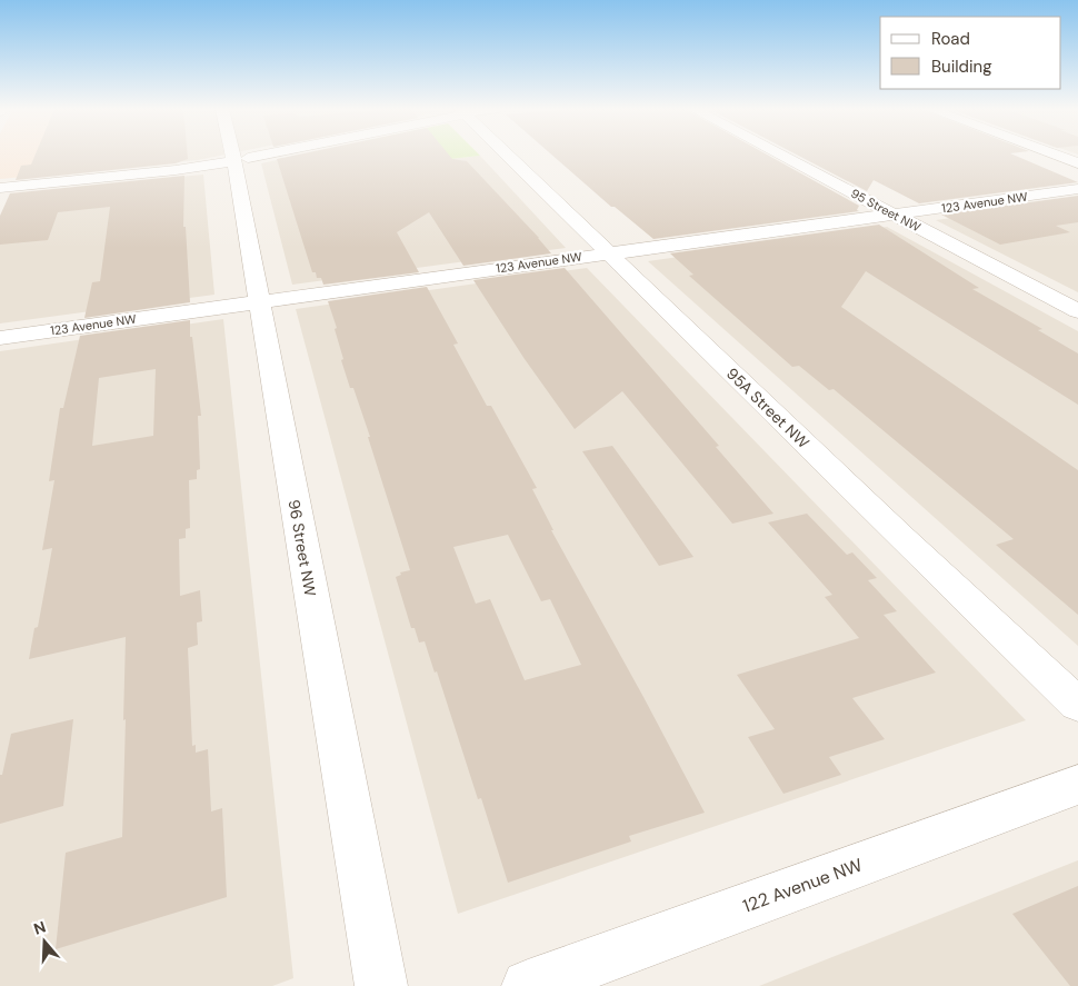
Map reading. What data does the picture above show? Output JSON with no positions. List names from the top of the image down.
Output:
{
  "streets": {
    "street": [
      "123 Avenue NW",
      "95 Street NW",
      "95A Street NW",
      "96 Street NW",
      "122 Avenue NW"
    ]
  },
  "crossings": [
    ["123 Avenue NW", "95 Street NW"],
    ["123 Avenue NW", "95A Street NW"],
    ["123 Avenue NW", "96 Street NW"]
  ],
  "legend": ["Road", "Building"],
  "north": "top"
}
